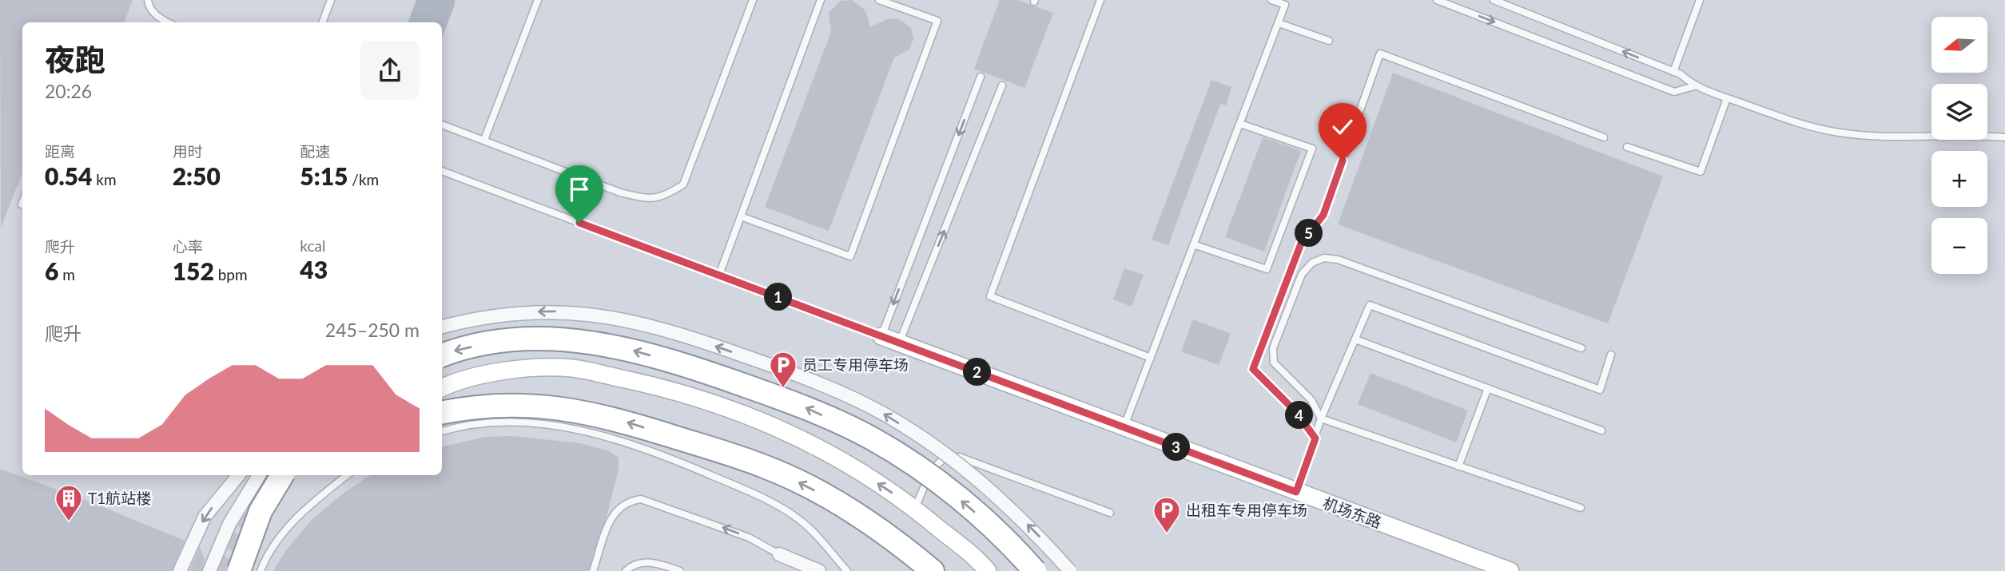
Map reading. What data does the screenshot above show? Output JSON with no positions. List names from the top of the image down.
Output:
{
  "streets": {
    "street": ["机场东路"]
  },
  "places": {
    "parking": ["员工专用停车场", "出租车专用停车场"],
    "building": ["T1航站楼"]
  },
  "north": "left",
  "page": {
    "map_buttons": ["+", "−"],
    "heading": ["夜跑", "20:26"],
    "stats": [
      ["距离", "0.54 km"],
      ["用时", "2:50"],
      ["配速", "5:15 /km"],
      ["爬升", "6 m"],
      ["心率", "152 bpm"],
      ["kcal", "43"]
    ],
    "pins": [
      "5",
      "1",
      "2",
      "4",
      "3"
    ],
    "chart": ["爬升", "245–250 m"]
  }
}
